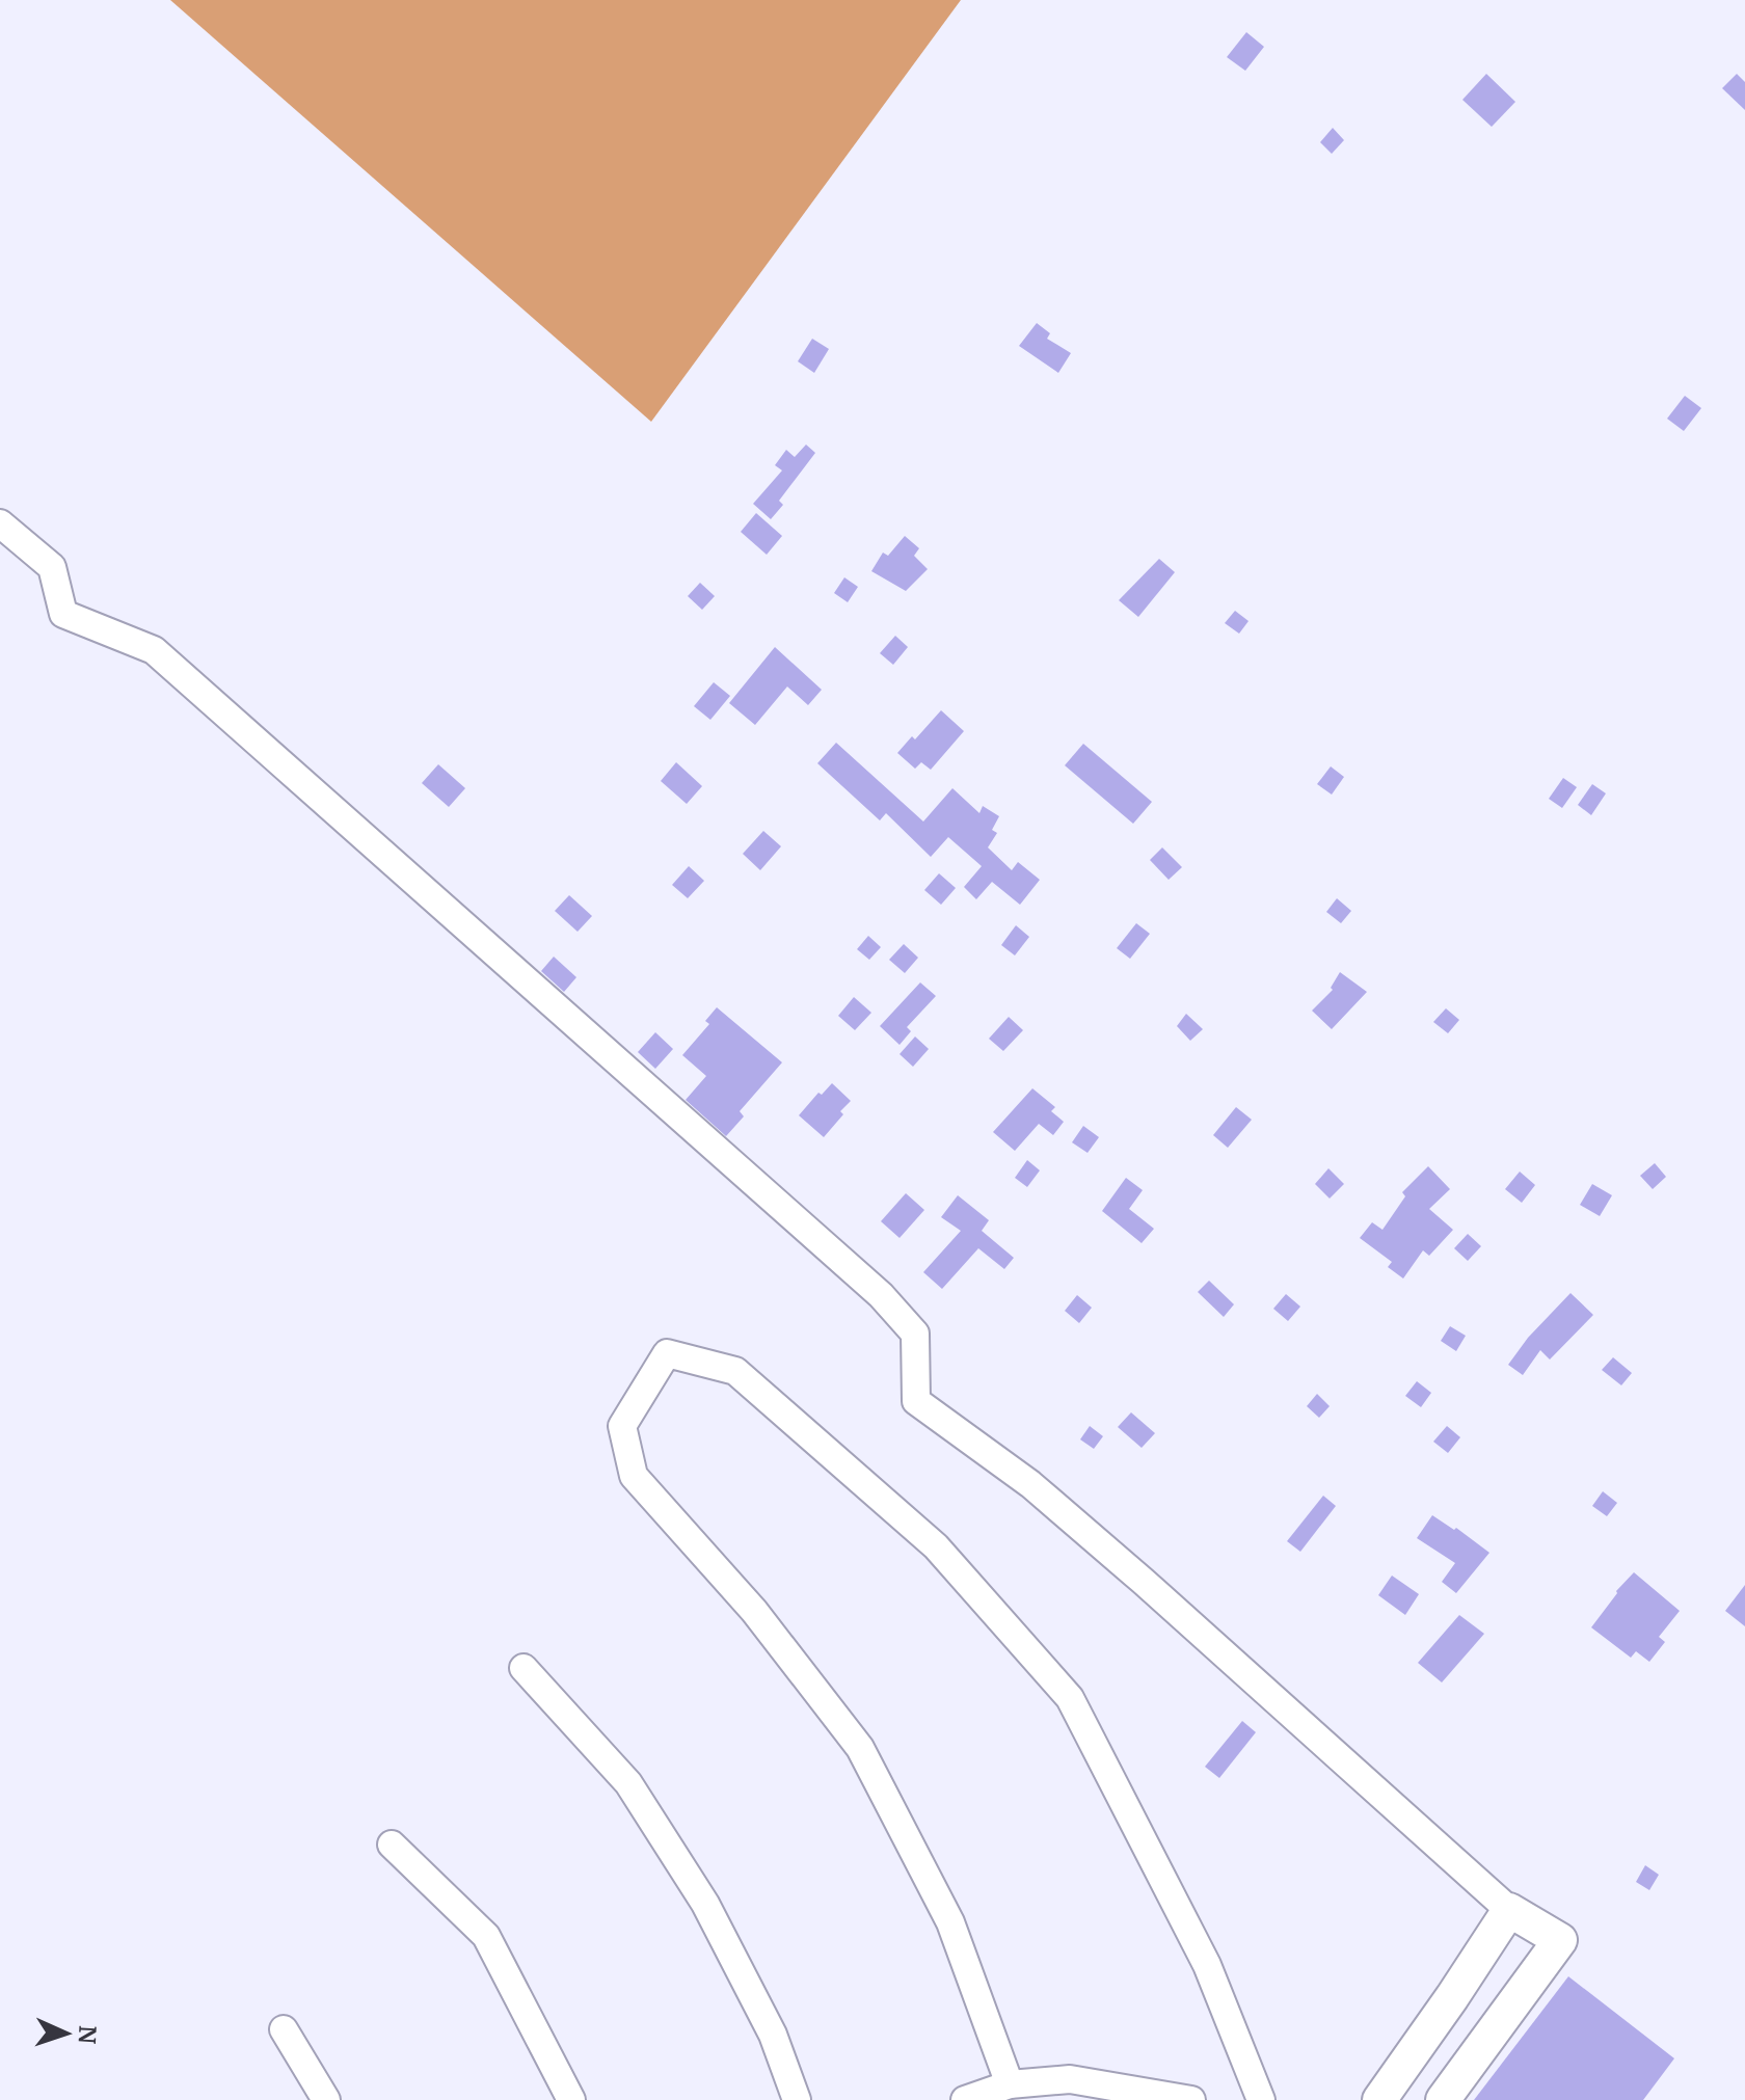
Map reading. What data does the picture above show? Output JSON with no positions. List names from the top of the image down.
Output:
{
  "north": "right"
}
